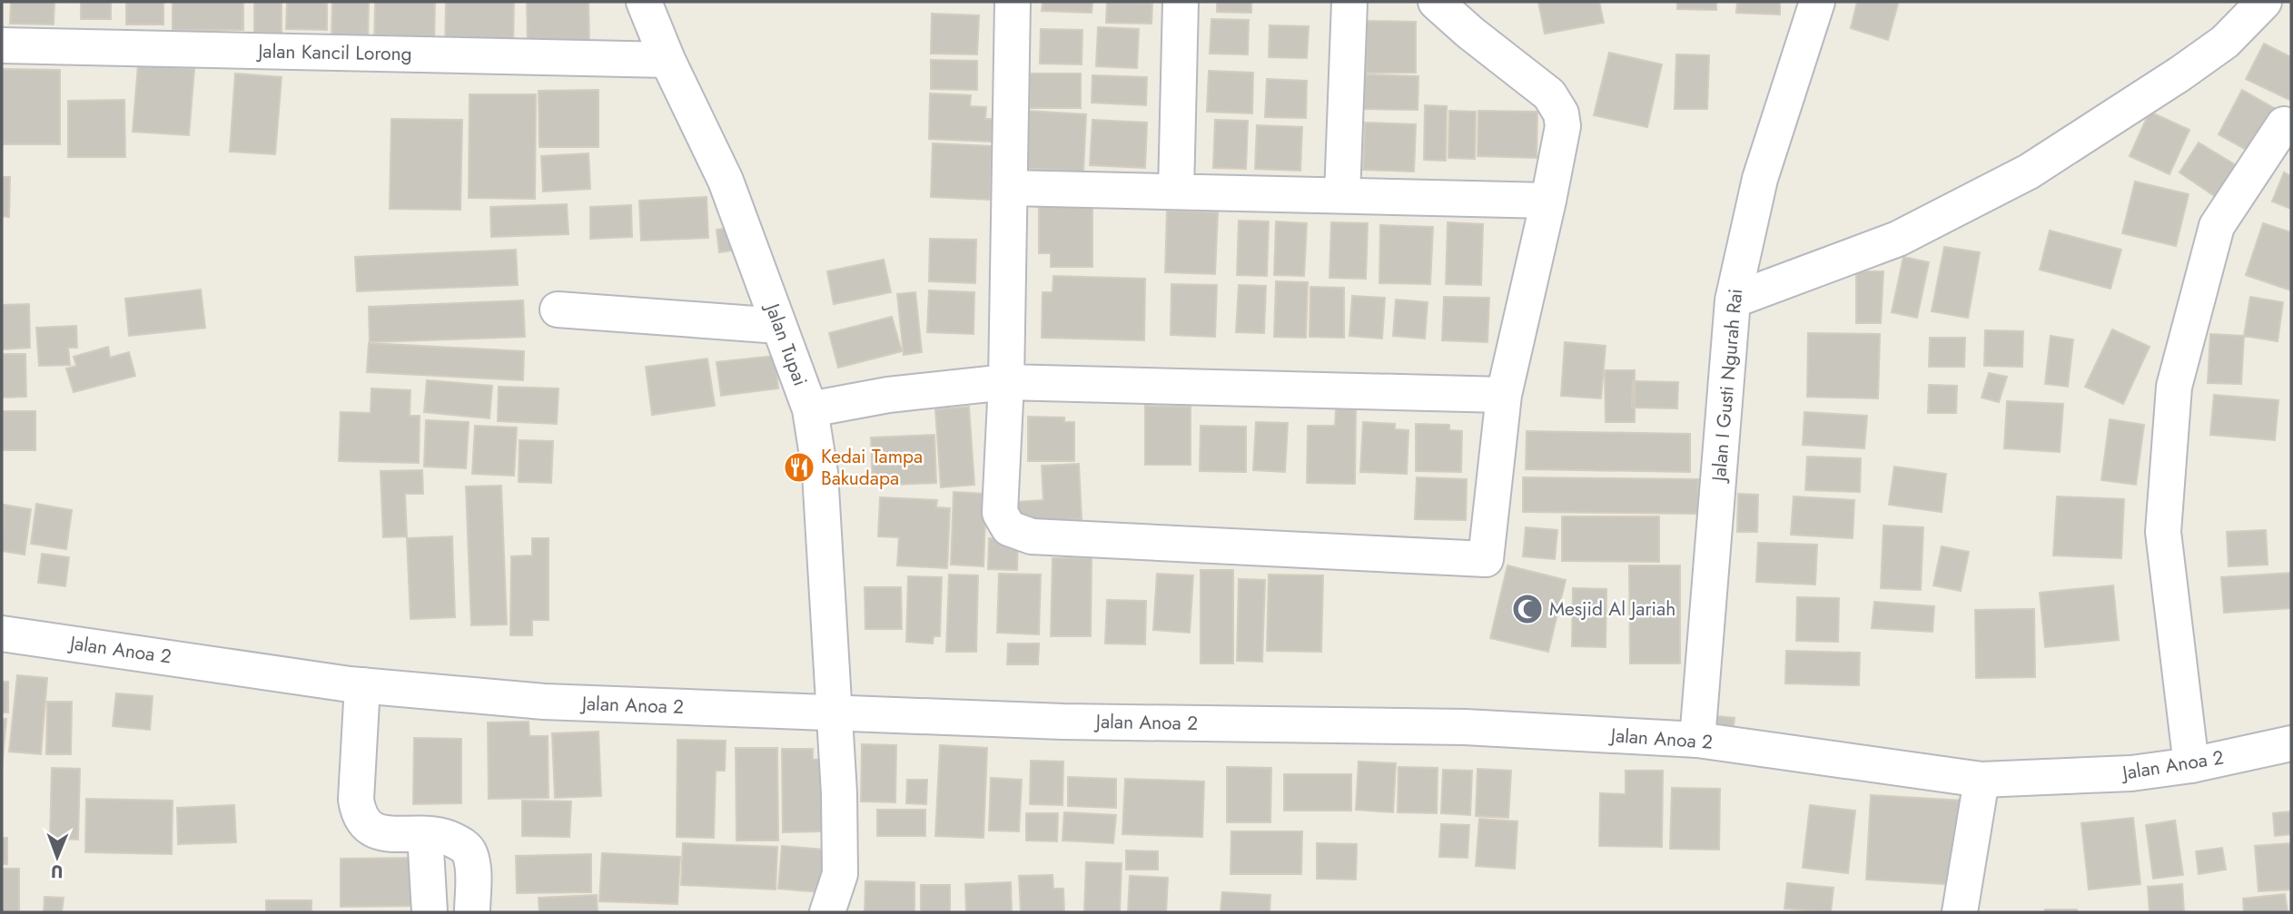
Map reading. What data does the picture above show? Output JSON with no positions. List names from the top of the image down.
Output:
{
  "streets": {
    "street": [
      "Jalan Kancil Lorong",
      "Jalan Tupai",
      "Jalan I Gusti Ngurah Rai",
      "Jalan Anoa 2"
    ]
  },
  "crossings": [
    ["Jalan Kancil Lorong", "Jalan Tupai"],
    ["Jalan Tupai", "Jalan Anoa 2"],
    ["Jalan I Gusti Ngurah Rai", "Jalan Anoa 2"]
  ],
  "places": {
    "restaurant": ["Kedai Tampa Bakudapa"],
    "mosque": ["Mesjid Al Jariah"]
  },
  "north": "bottom"
}
